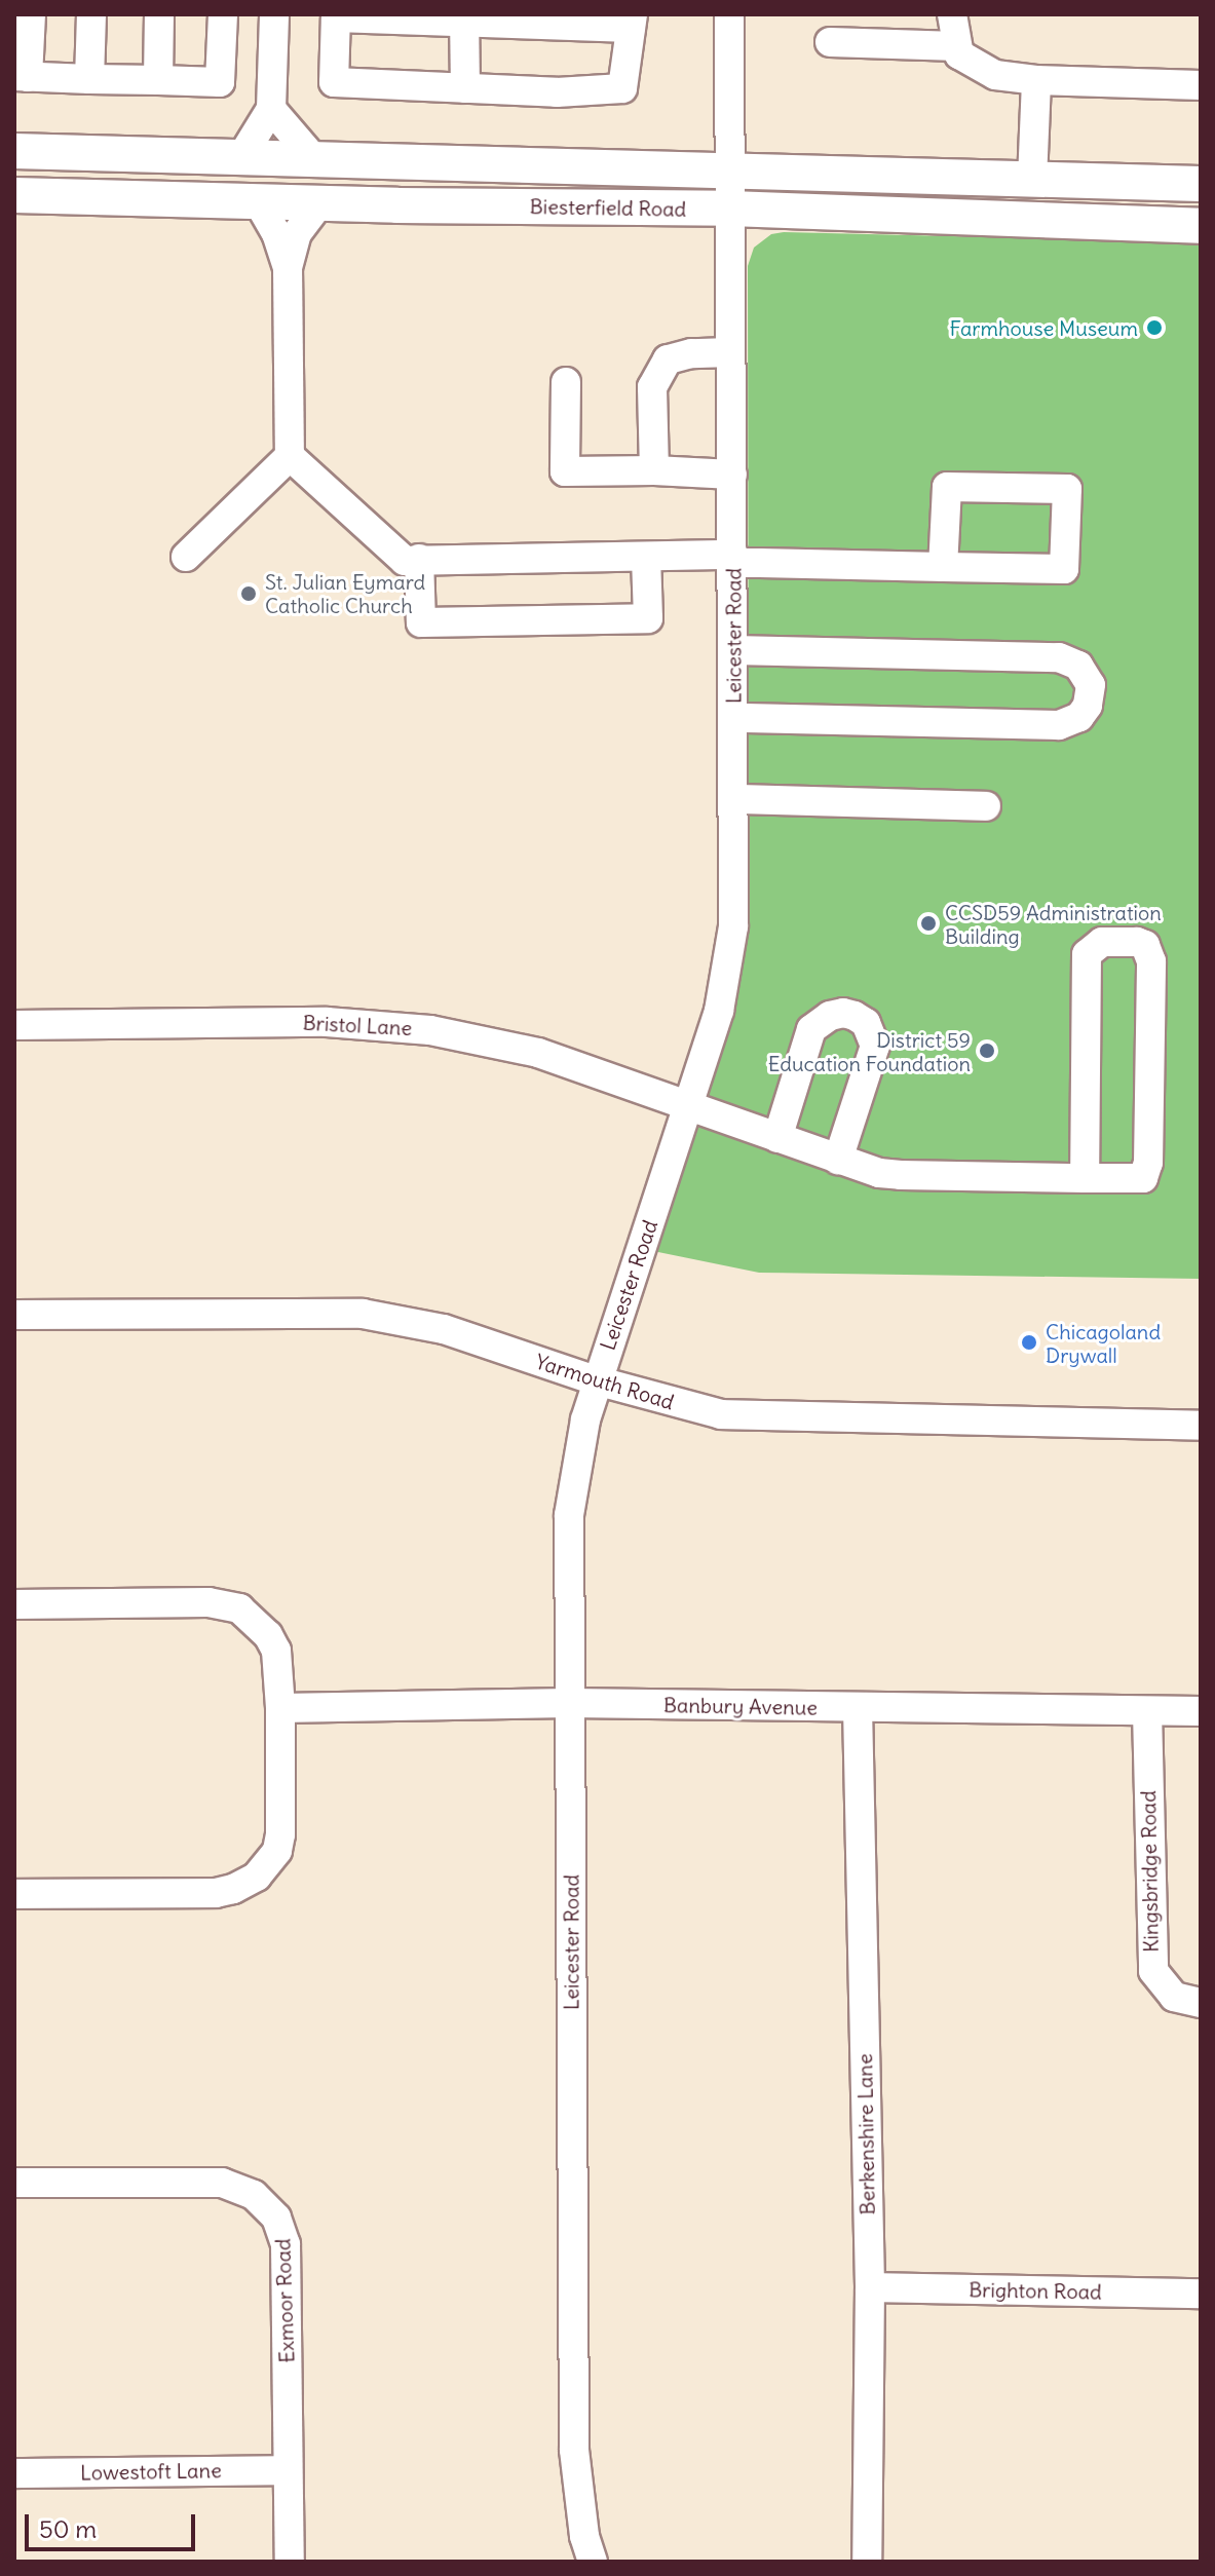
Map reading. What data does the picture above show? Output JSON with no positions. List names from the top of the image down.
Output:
{
  "streets": {
    "main road": ["Biesterfield Road"],
    "street": [
      "Leicester Road",
      "Bristol Lane",
      "Yarmouth Road",
      "Banbury Avenue",
      "Kingsbridge Road",
      "Berkenshire Lane",
      "Brighton Road",
      "Exmoor Road",
      "Lowestoft Lane"
    ]
  },
  "crossings": [
    ["Biesterfield Road", "Leicester Road"],
    ["Leicester Road", "Bristol Lane"],
    ["Leicester Road", "Yarmouth Road"],
    ["Leicester Road", "Banbury Avenue"],
    ["Banbury Avenue", "Kingsbridge Road"],
    ["Banbury Avenue", "Berkenshire Lane"],
    ["Berkenshire Lane", "Brighton Road"],
    ["Exmoor Road", "Lowestoft Lane"]
  ],
  "places": [
    "Farmhouse Museum",
    "St. Julian Eymard Catholic Church",
    "CCSD59 Administration Building",
    "District 59 Education Foundation",
    "Chicagoland Drywall"
  ],
  "scale_bar": "50 m"
}
